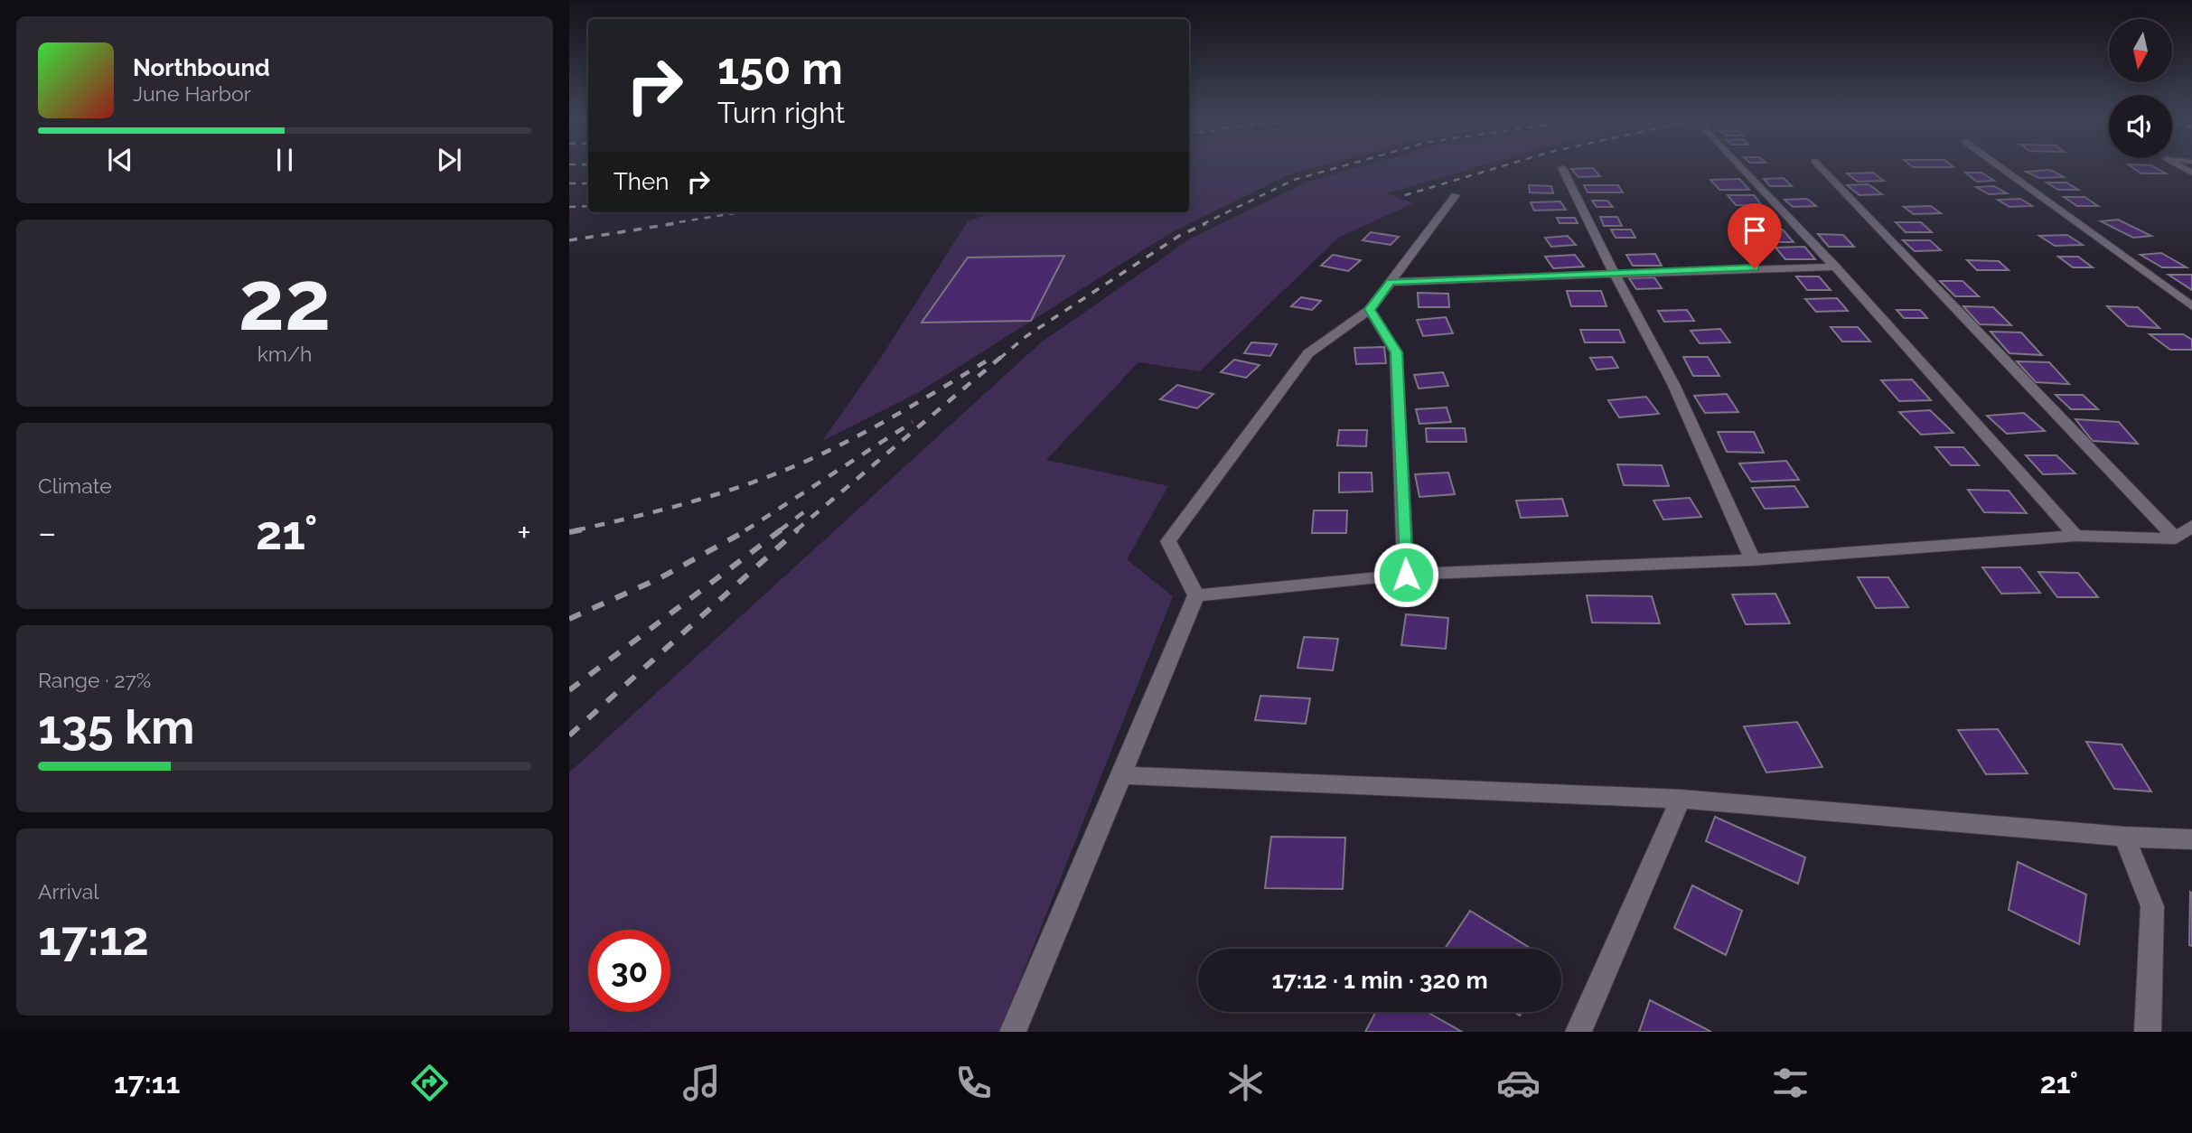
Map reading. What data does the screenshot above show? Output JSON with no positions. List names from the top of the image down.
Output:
{
  "north": "bottom",
  "page": {
    "turn": ["150 m", "Turn right"],
    "song": ["Northbound", "June Harbor"],
    "then": "Then",
    "tile": [
      ["22", "km/h"],
      "Climate",
      ["Range · 27%", "135 km"],
      ["Arrival", "17:12"]
    ],
    "heat": ["−", "21°", "+"],
    "limit": "30",
    "trip": "17:12 · 1 min · 320 m",
    "tabs": ["17:11", "21°"]
  }
}
